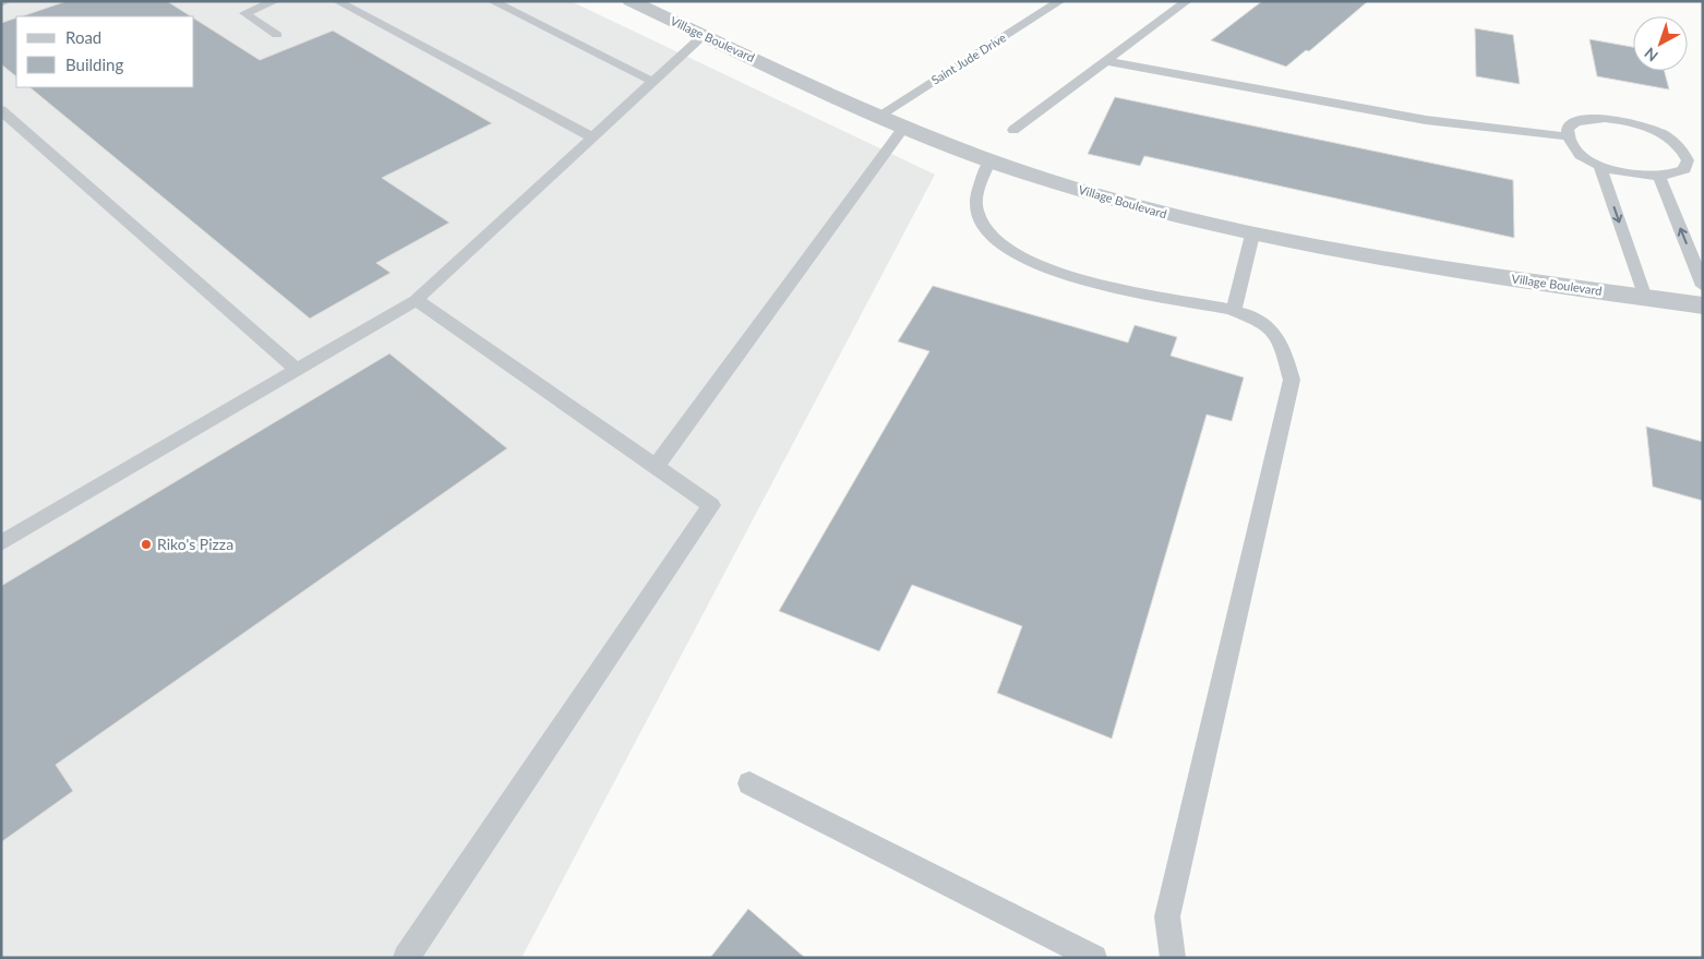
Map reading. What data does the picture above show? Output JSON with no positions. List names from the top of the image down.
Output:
{
  "streets": {
    "street": ["Village Boulevard"],
    "lane": ["Saint Jude Drive"]
  },
  "crossings": [
    ["Village Boulevard", "Saint Jude Drive"]
  ],
  "places": ["Riko's Pizza"],
  "legend": ["Road", "Building"],
  "north": "bottom left"
}
